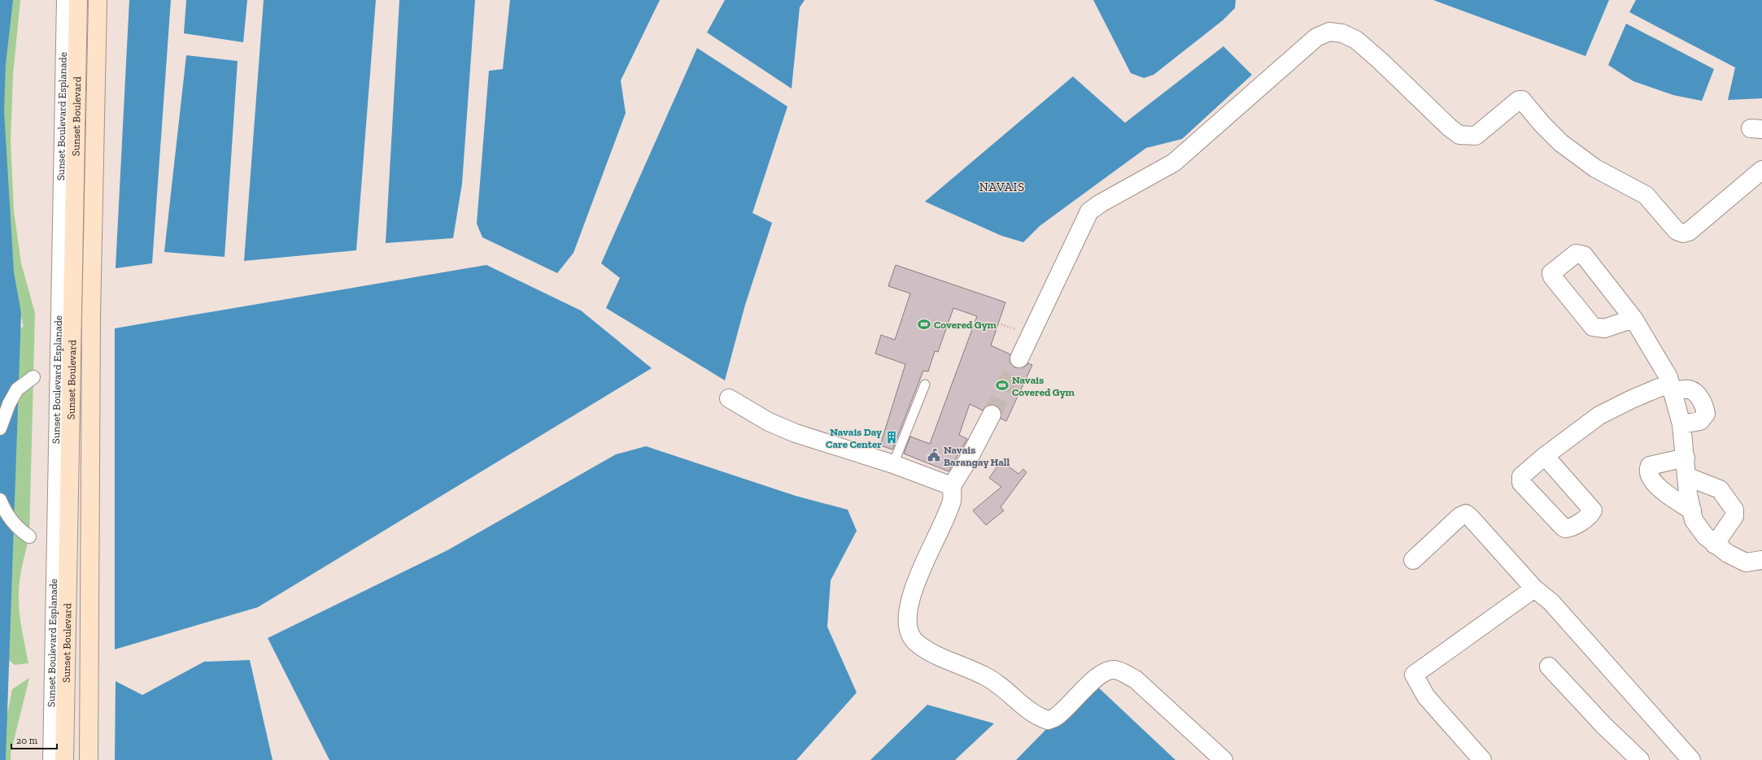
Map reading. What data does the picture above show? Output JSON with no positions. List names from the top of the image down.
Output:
{
  "streets": {
    "main road": ["Sunset Boulevard"],
    "street": ["Sunset Boulevard Esplanade"]
  },
  "districts": ["NAVAIS"],
  "places": {
    "sports": ["Covered Gym", "Navais Covered Gym"],
    "building": ["Navais Day Care Center"],
    "public building": ["Navais Barangay Hall"]
  },
  "scale_bar": "20 m"
}
